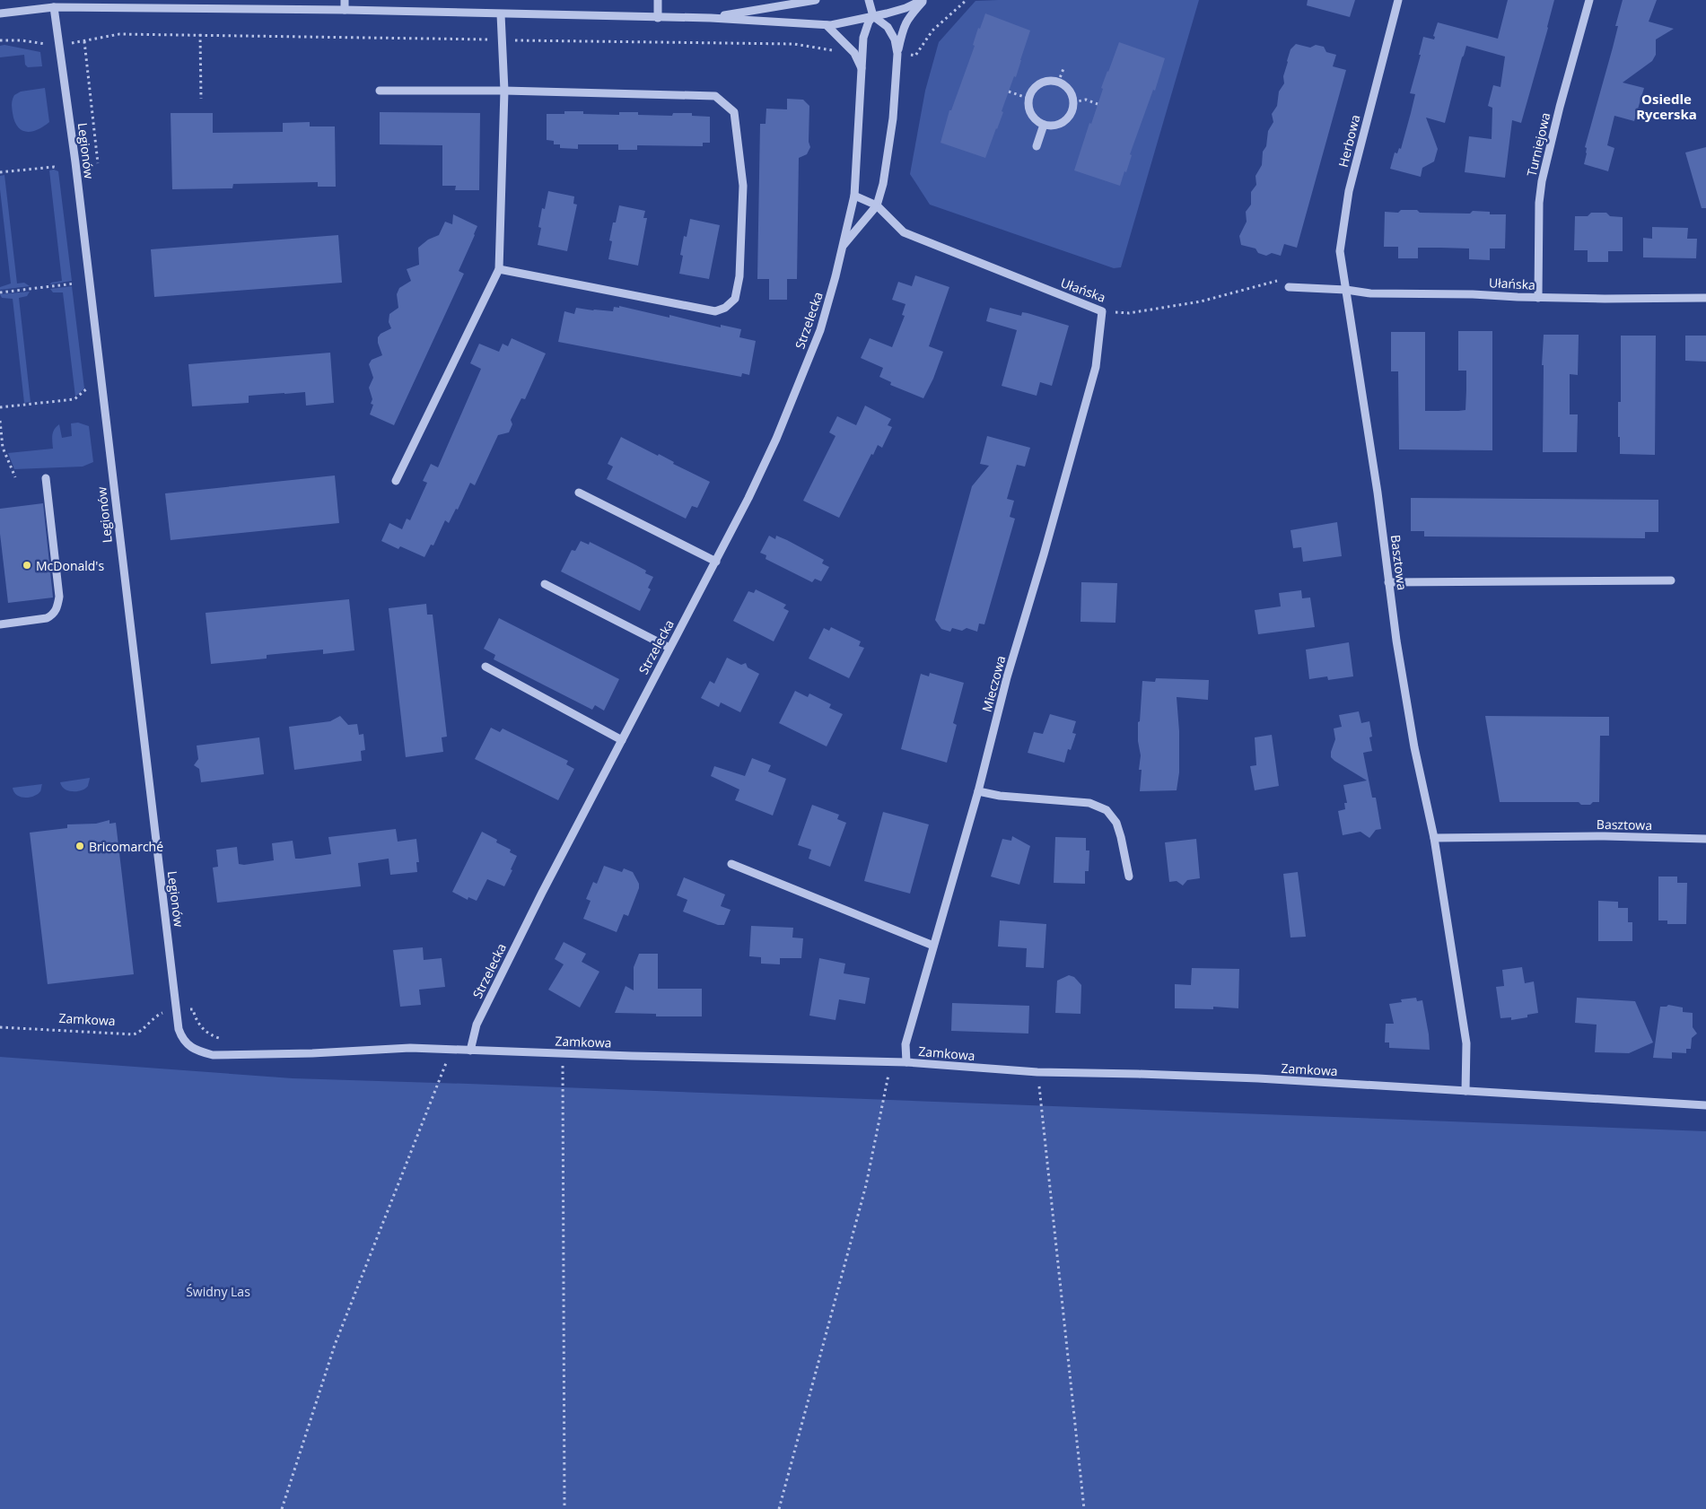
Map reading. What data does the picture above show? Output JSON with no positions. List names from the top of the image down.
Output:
{
  "streets": {
    "street": [
      "Herbowa",
      "Turniejowa",
      "Legionów",
      "Ułańska",
      "Strzelecka",
      "Basztowa",
      "Mieczowa",
      "Zamkowa"
    ]
  },
  "crossings": [
    ["Herbowa", "Ułańska"],
    ["Herbowa", "Basztowa"],
    ["Turniejowa", "Ułańska"],
    ["Legionów", "Zamkowa"],
    ["Ułańska", "Strzelecka"],
    ["Ułańska", "Basztowa"],
    ["Ułańska", "Mieczowa"],
    ["Strzelecka", "Zamkowa"],
    ["Basztowa", "Zamkowa"],
    ["Mieczowa", "Zamkowa"]
  ],
  "districts": ["Osiedle Rycerska"],
  "parks": ["Świdny Las"],
  "places": ["McDonald's", "Bricomarché"]
}
